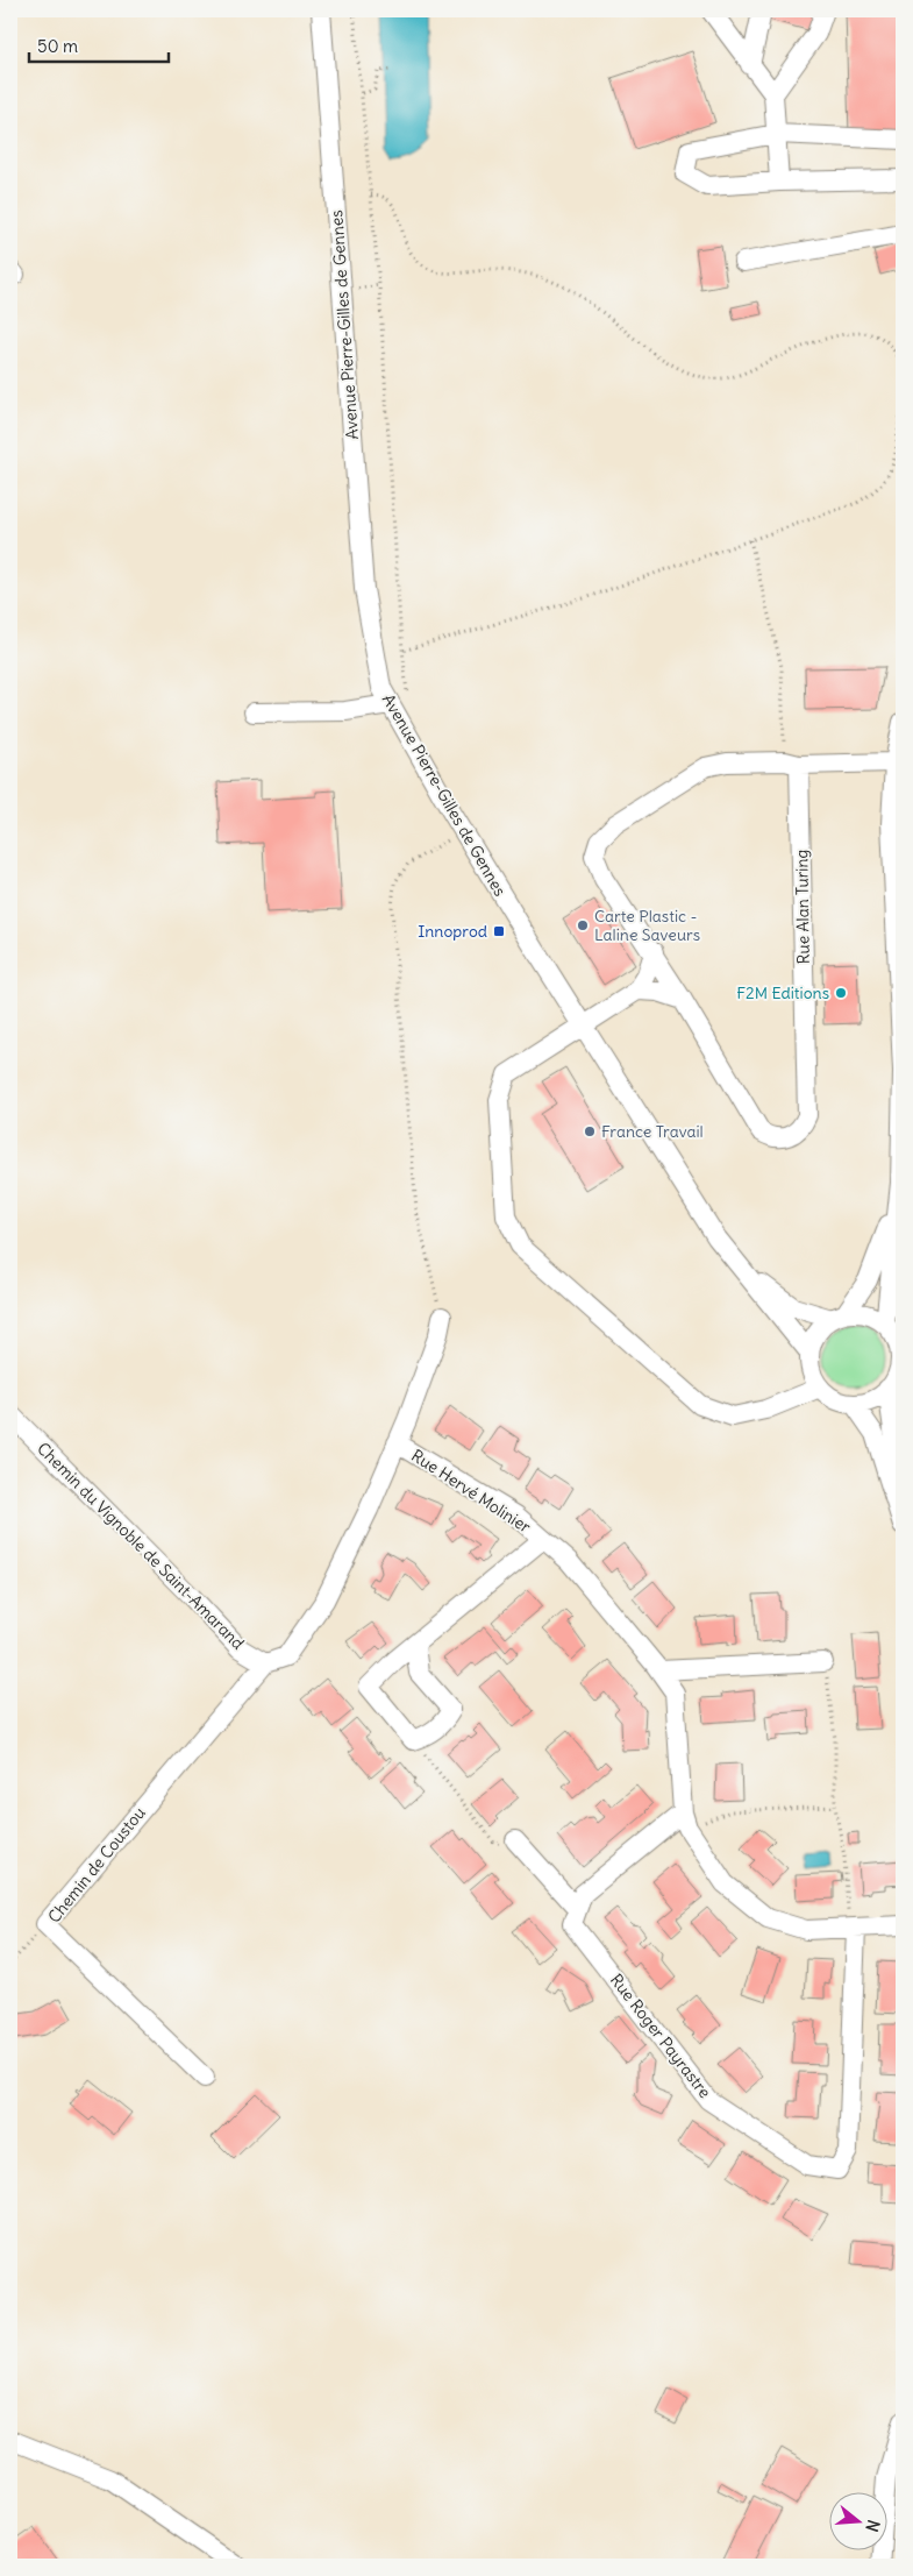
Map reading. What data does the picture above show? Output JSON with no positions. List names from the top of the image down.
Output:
{
  "streets": {
    "street": [
      "Avenue Pierre-Gilles de Gennes",
      "Rue Alan Turing",
      "Rue Hervé Molinier",
      "Chemin du Vignoble de Saint-Amarand",
      "Chemin de Coustou",
      "Rue Roger Payrastre"
    ]
  },
  "crossings": [
    ["Rue Hervé Molinier", "Rue Roger Payrastre"],
    ["Chemin du Vignoble de Saint-Amarand", "Chemin de Coustou"]
  ],
  "places": {
    "other": ["Carte Plastic - Laline Saveurs", "F2M Editions", "France Travail"],
    "transit": ["Innoprod"]
  },
  "scale_bar": "50 m",
  "north": "right"
}
